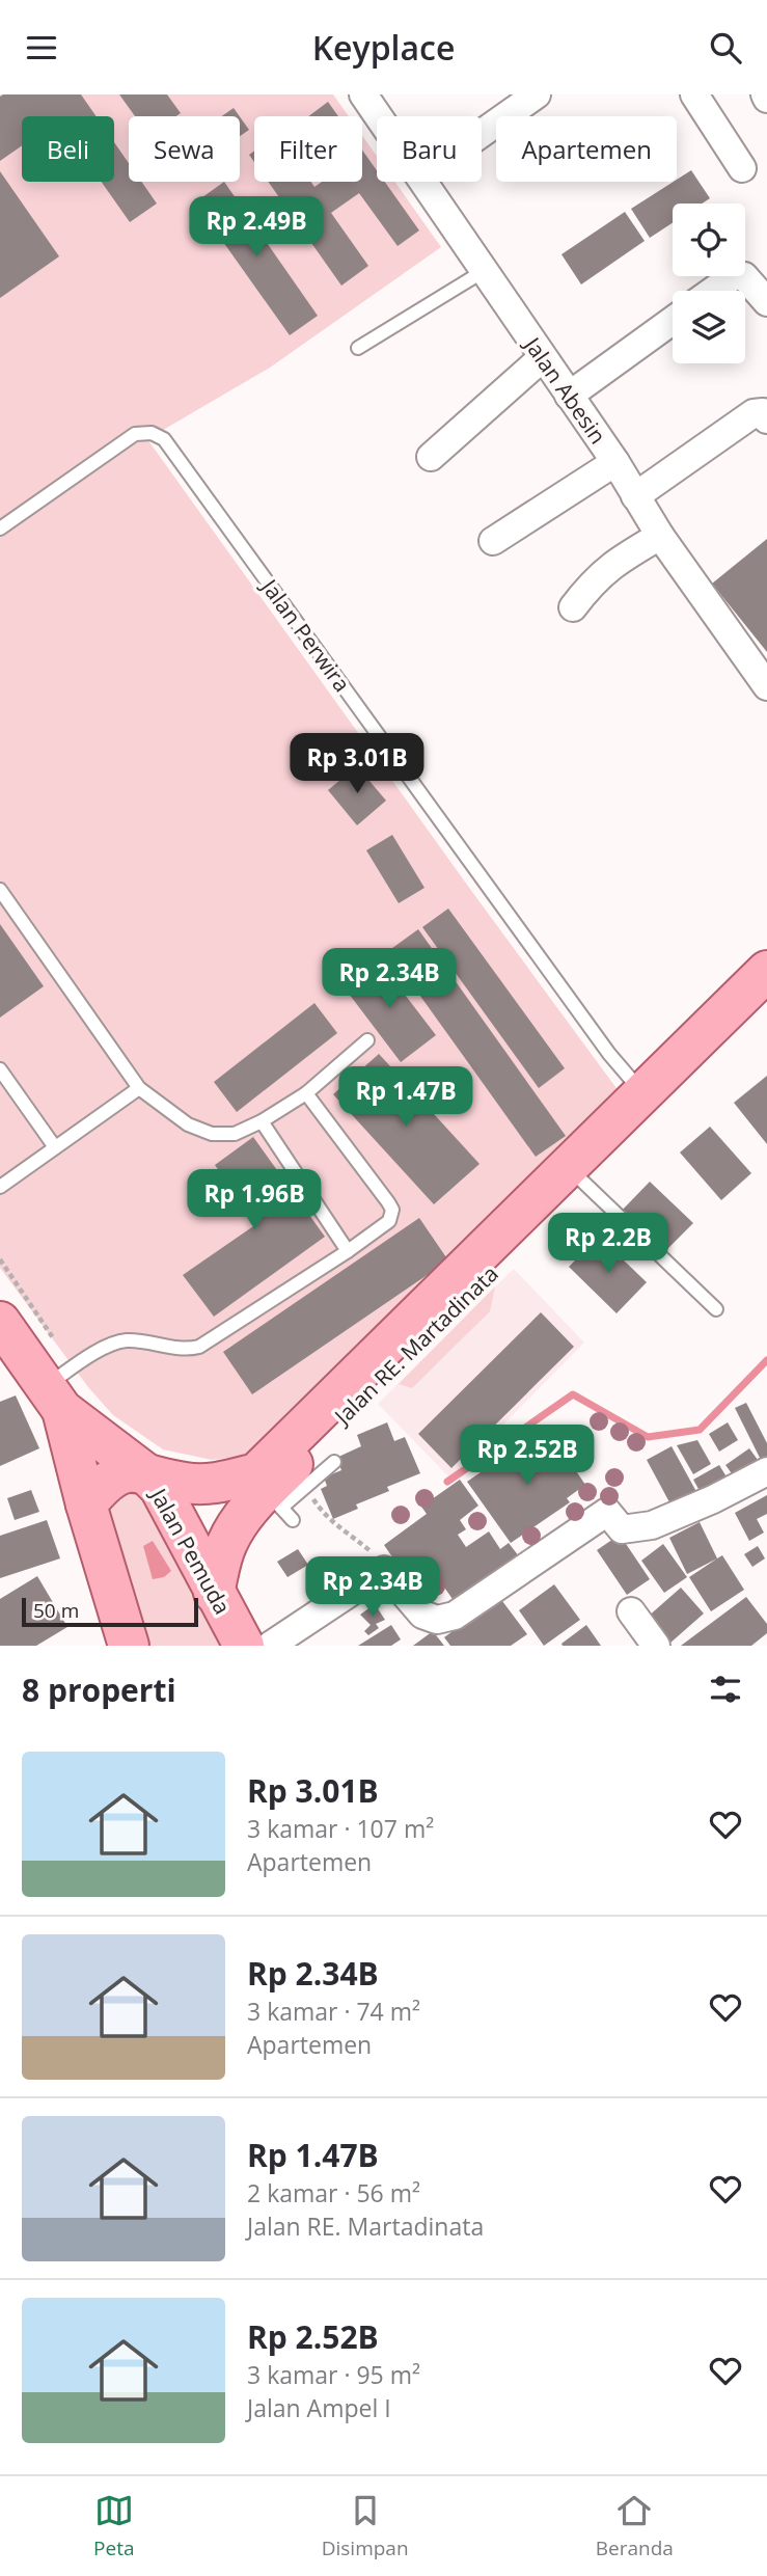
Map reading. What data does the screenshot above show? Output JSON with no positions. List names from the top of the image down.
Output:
{
  "streets": {
    "main road": ["Jalan RE. Martadinata", "Jalan Pemuda"],
    "street": ["Jalan Abesin"],
    "lane": ["Jalan Perwira"]
  },
  "crossings": [
    ["Jalan Perwira", "Jalan RE. Martadinata"],
    ["Jalan RE. Martadinata", "Jalan Pemuda"]
  ],
  "scale_bar": "50 m",
  "page": {
    "header": "Keyplace",
    "chip": [
      "Beli",
      "Sewa",
      "Filter",
      "Baru",
      "Apartemen"
    ],
    "price": [
      "Rp 2.49B",
      "Rp 3.01B",
      "Rp 2.34B",
      "Rp 1.47B",
      "Rp 1.96B",
      "Rp 2.2B",
      "Rp 2.52B",
      "Rp 2.34B"
    ],
    "scale": "50 m",
    "heading": "8 properti",
    "list": [
      {
        "name": "Rp 3.01B",
        "note": "3 kamar · 107 m² · Apartemen"
      },
      {
        "name": "Rp 2.34B",
        "note": "3 kamar · 74 m² · Apartemen"
      },
      {
        "name": "Rp 1.47B",
        "note": "2 kamar · 56 m² · Jalan RE. Martadinata"
      },
      {
        "name": "Rp 2.52B",
        "note": "3 kamar · 95 m² · Jalan Ampel I"
      }
    ],
    "tabs": ["Peta", "Disimpan", "Beranda"]
  }
}
